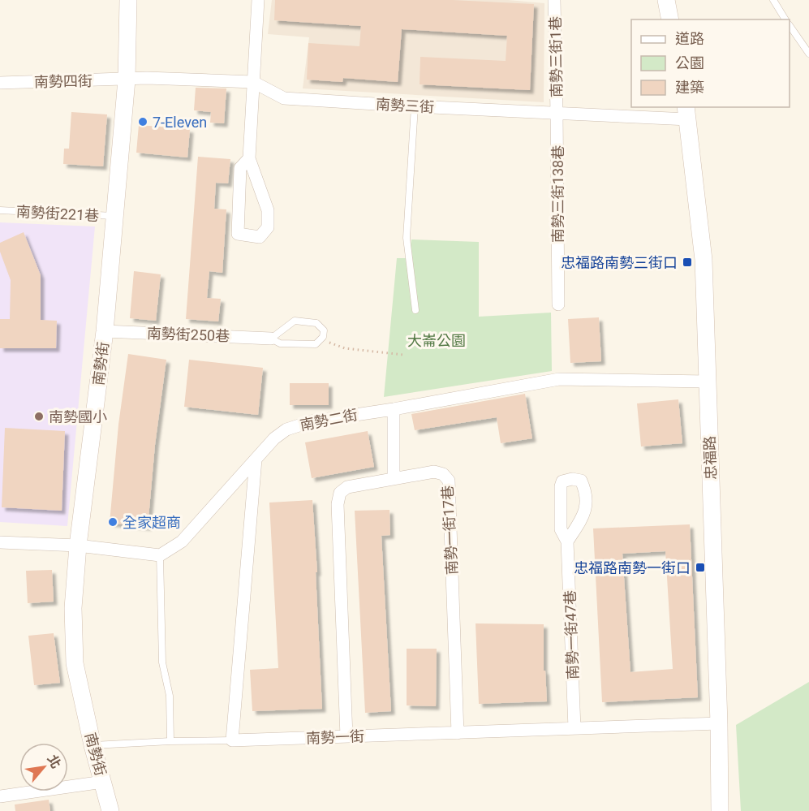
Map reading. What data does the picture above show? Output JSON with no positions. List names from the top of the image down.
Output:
{
  "streets": {
    "main road": ["南勢街", "忠福路"],
    "street": [
      "南勢三街1巷",
      "南勢四街",
      "南勢三街",
      "南勢三街138巷",
      "南勢街250巷",
      "南勢二街",
      "南勢一街17巷",
      "南勢一街47巷",
      "南勢一街"
    ],
    "lane": ["南勢街221巷"]
  },
  "crossings": [
    ["南勢三街1巷", "南勢三街"],
    ["南勢三街1巷", "南勢三街138巷"],
    ["南勢四街", "南勢三街"],
    ["南勢四街", "南勢街"],
    ["南勢三街", "南勢三街138巷"],
    ["南勢三街", "南勢街"],
    ["南勢三街", "忠福路"],
    ["南勢街221巷", "南勢街"],
    ["南勢街250巷", "南勢街"],
    ["南勢二街", "忠福路"],
    ["忠福路", "南勢一街"],
    ["南勢一街17巷", "南勢一街"],
    ["南勢一街47巷", "南勢一街"]
  ],
  "parks": ["大崙公園"],
  "places": {
    "other": ["7-Eleven", "南勢國小", "全家超商"],
    "transit": ["忠福路南勢三街口", "忠福路南勢一街口"]
  },
  "legend": ["道路", "公園", "建築"],
  "north": "top right"
}
